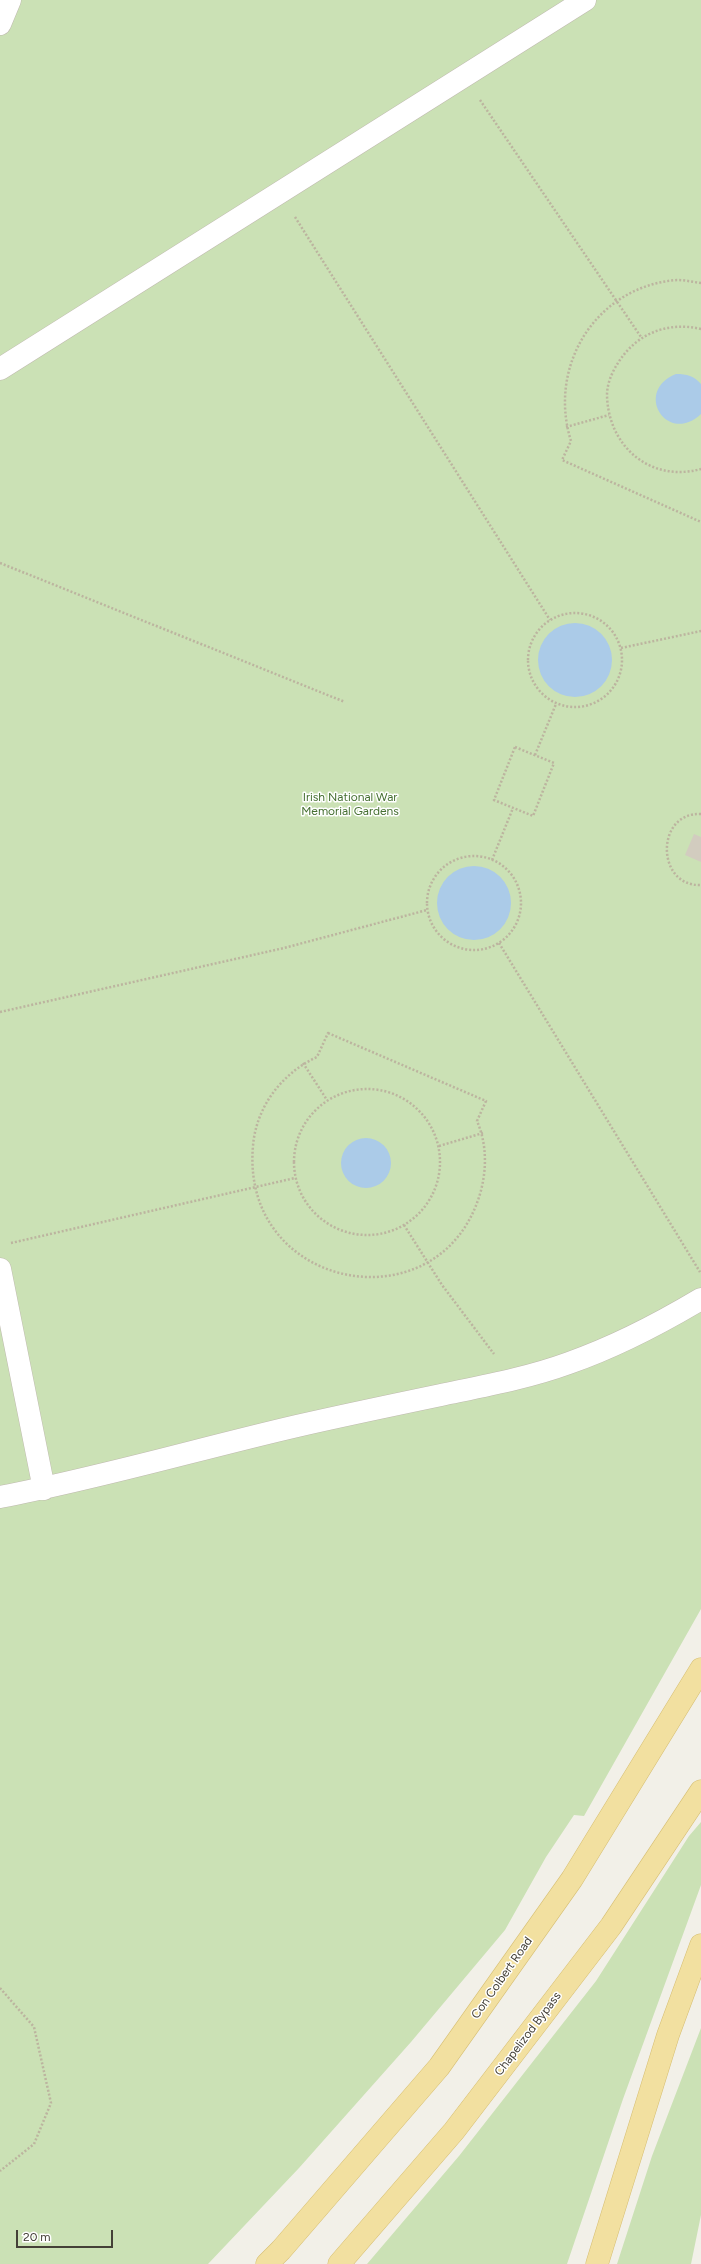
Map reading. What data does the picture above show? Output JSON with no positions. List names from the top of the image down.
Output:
{
  "streets": {
    "main road": ["Con Colbert Road", "Chapelizod Bypass"]
  },
  "parks": ["Irish National War Memorial Gardens"],
  "scale_bar": "20 m"
}
